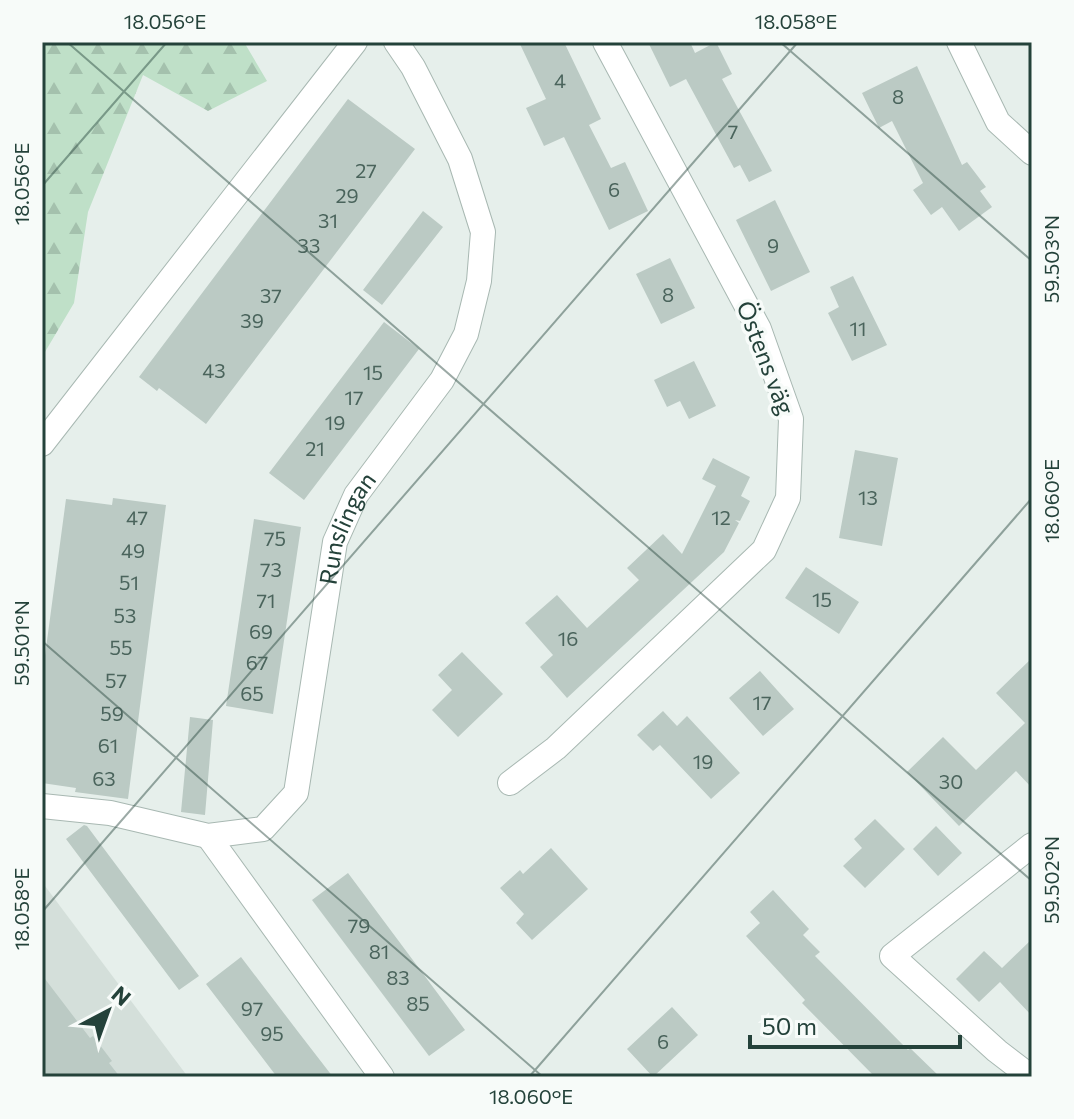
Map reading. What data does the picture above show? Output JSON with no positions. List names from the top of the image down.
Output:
{
  "streets": {
    "street": ["Östens väg", "Runslingan"]
  },
  "house_numbers": [
    "4",
    "8",
    "7",
    "27",
    "6",
    "29",
    "31",
    "33",
    "9",
    "8",
    "37",
    "39",
    "11",
    "43",
    "15",
    "17",
    "19",
    "21",
    "13",
    "47",
    "12",
    "75",
    "49",
    "73",
    "51",
    "15",
    "71",
    "53",
    "69",
    "16",
    "55",
    "67",
    "57",
    "65",
    "17",
    "59",
    "61",
    "19",
    "63",
    "30",
    "79",
    "81",
    "83",
    "85",
    "97",
    "95",
    "6"
  ],
  "scale_bar": "50 m",
  "north": "top right",
  "coordinates": [
    "18.056°E",
    "18.058°E",
    "59.503°N",
    "18.060°E",
    "59.501°N",
    "59.502°N"
  ]
}
